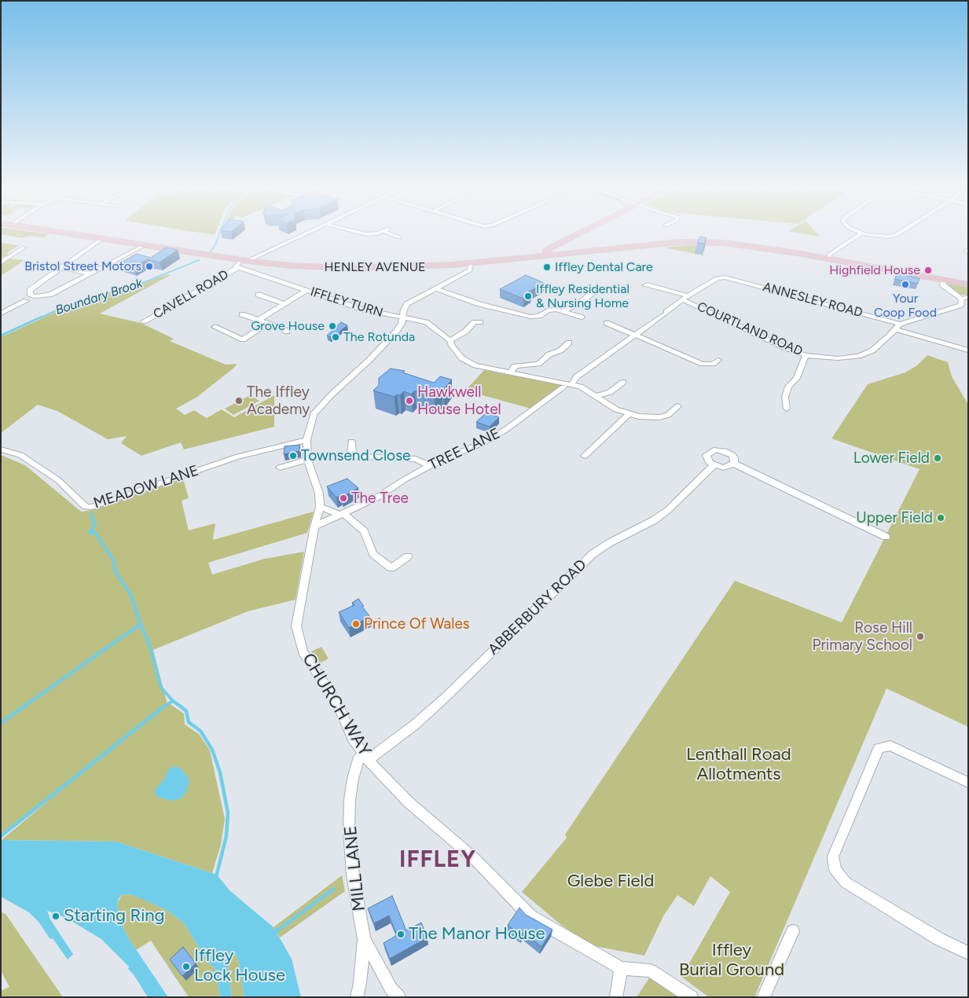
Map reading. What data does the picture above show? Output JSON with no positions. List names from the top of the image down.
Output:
{
  "streets": {
    "main road": ["HENLEY AVENUE"],
    "street": [
      "CAVELL ROAD",
      "ANNESLEY ROAD",
      "IFFLEY TURN",
      "COURTLAND ROAD",
      "TREE LANE",
      "MEADOW LANE",
      "ABBERBURY ROAD",
      "CHURCH WAY",
      "MILL LANE"
    ]
  },
  "crossings": [
    ["HENLEY AVENUE", "CAVELL ROAD"],
    ["HENLEY AVENUE", "IFFLEY TURN"],
    ["HENLEY AVENUE", "COURTLAND ROAD"],
    ["CAVELL ROAD", "IFFLEY TURN"],
    ["ANNESLEY ROAD", "COURTLAND ROAD"],
    ["IFFLEY TURN", "CHURCH WAY"],
    ["TREE LANE", "CHURCH WAY"],
    ["MEADOW LANE", "CHURCH WAY"],
    ["ABBERBURY ROAD", "CHURCH WAY"],
    ["ABBERBURY ROAD", "MILL LANE"],
    ["CHURCH WAY", "MILL LANE"]
  ],
  "districts": ["IFFLEY"],
  "water": ["Boundary Brook"],
  "parks": ["Lenthall Road Allotments", "Glebe Field", "Iffley Burial Ground"],
  "places": [
    "Bristol Street Motors",
    "Iffley Dental Care",
    "Highfield House",
    "Your Coop Food",
    "Iffley Residential & Nursing Home",
    "Grove House",
    "The Rotunda",
    "The Iffley Academy",
    "Hawkwell House Hotel",
    "Townsend Close",
    "Lower Field",
    "The Tree",
    "Upper Field",
    "Prince Of Wales",
    "Rose Hill Primary School",
    "Starting Ring",
    "The Manor House",
    "Iffley Lock House"
  ]
}
